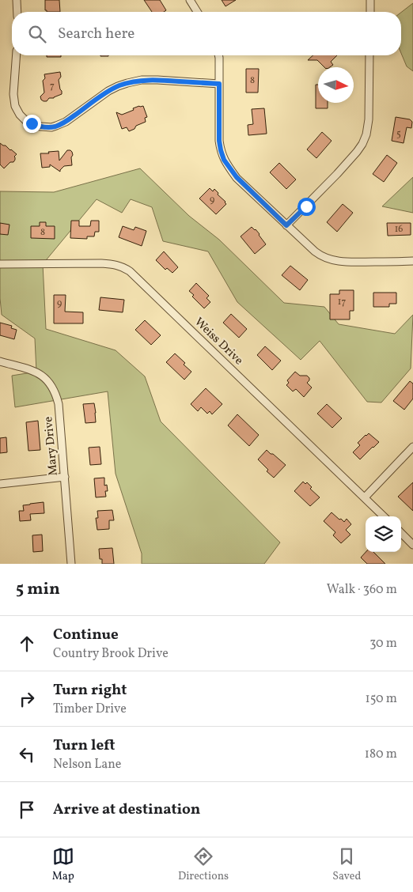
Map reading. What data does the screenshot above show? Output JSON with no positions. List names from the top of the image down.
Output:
{
  "streets": {
    "street": ["Weiss Drive", "Mary Drive"]
  },
  "house_numbers": [
    "8",
    "7",
    "5",
    "9",
    "16",
    "8",
    "17",
    "9"
  ],
  "north": "right",
  "page": {
    "search": "Search here",
    "heading": ["5 min", "Walk · 360 m"],
    "list": [
      ["Continue", "Country Brook Drive", "30 m"],
      ["Turn right", "Timber Drive", "150 m"],
      ["Turn left", "Nelson Lane", "180 m"],
      "Arrive at destination"
    ],
    "nav": ["Map", "Directions", "Saved"]
  }
}
